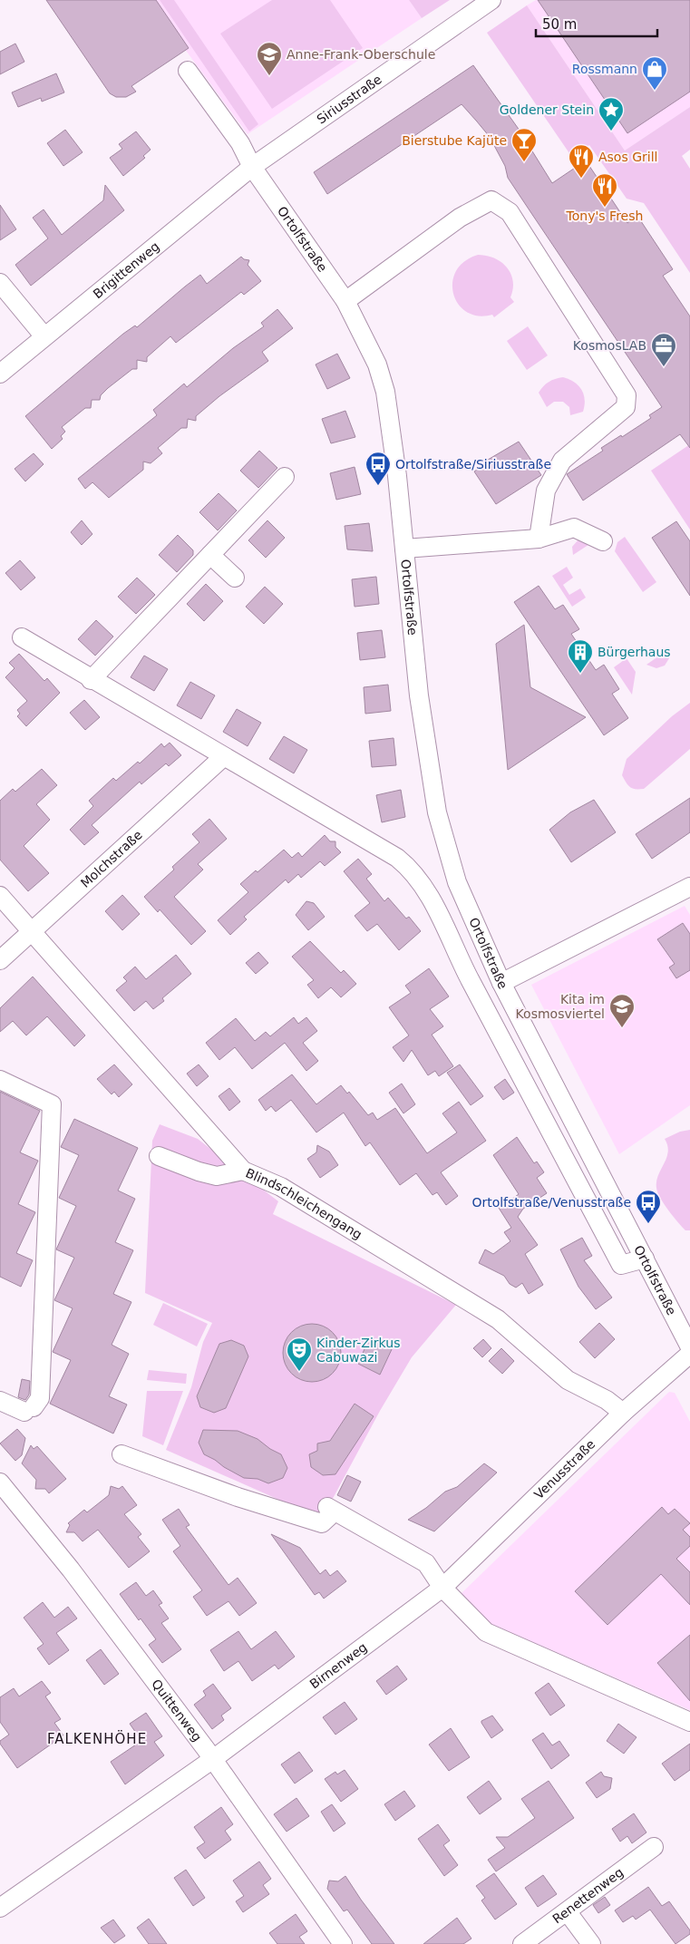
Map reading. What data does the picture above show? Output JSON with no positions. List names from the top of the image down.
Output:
{
  "streets": {
    "street": [
      "Siriusstraße",
      "Ortolfstraße",
      "Brigittenweg",
      "Molchstraße",
      "Blindschleichengang",
      "Venusstraße",
      "Birnenweg",
      "Quittenweg",
      "Renettenweg"
    ]
  },
  "crossings": [
    ["Siriusstraße", "Ortolfstraße"],
    ["Siriusstraße", "Brigittenweg"],
    ["Ortolfstraße", "Brigittenweg"],
    ["Molchstraße", "Blindschleichengang"],
    ["Blindschleichengang", "Venusstraße"],
    ["Venusstraße", "Birnenweg"],
    ["Birnenweg", "Quittenweg"]
  ],
  "districts": ["FALKENHÖHE"],
  "places": {
    "school or university": ["Anne-Frank-Oberschule", "Kita im Kosmosviertel"],
    "shop": ["Rossmann"],
    "place": ["Goldener Stein"],
    "bar": ["Bierstube Kajüte"],
    "restaurant": ["Asos Grill", "Tony's Fresh"],
    "office": ["KosmosLAB"],
    "bus stop": ["Ortolfstraße/Siriusstraße", "Ortolfstraße/Venusstraße"],
    "building": ["Bürgerhaus"],
    "theatre": ["Kinder-Zirkus Cabuwazi"]
  },
  "scale_bar": "50 m"
}
